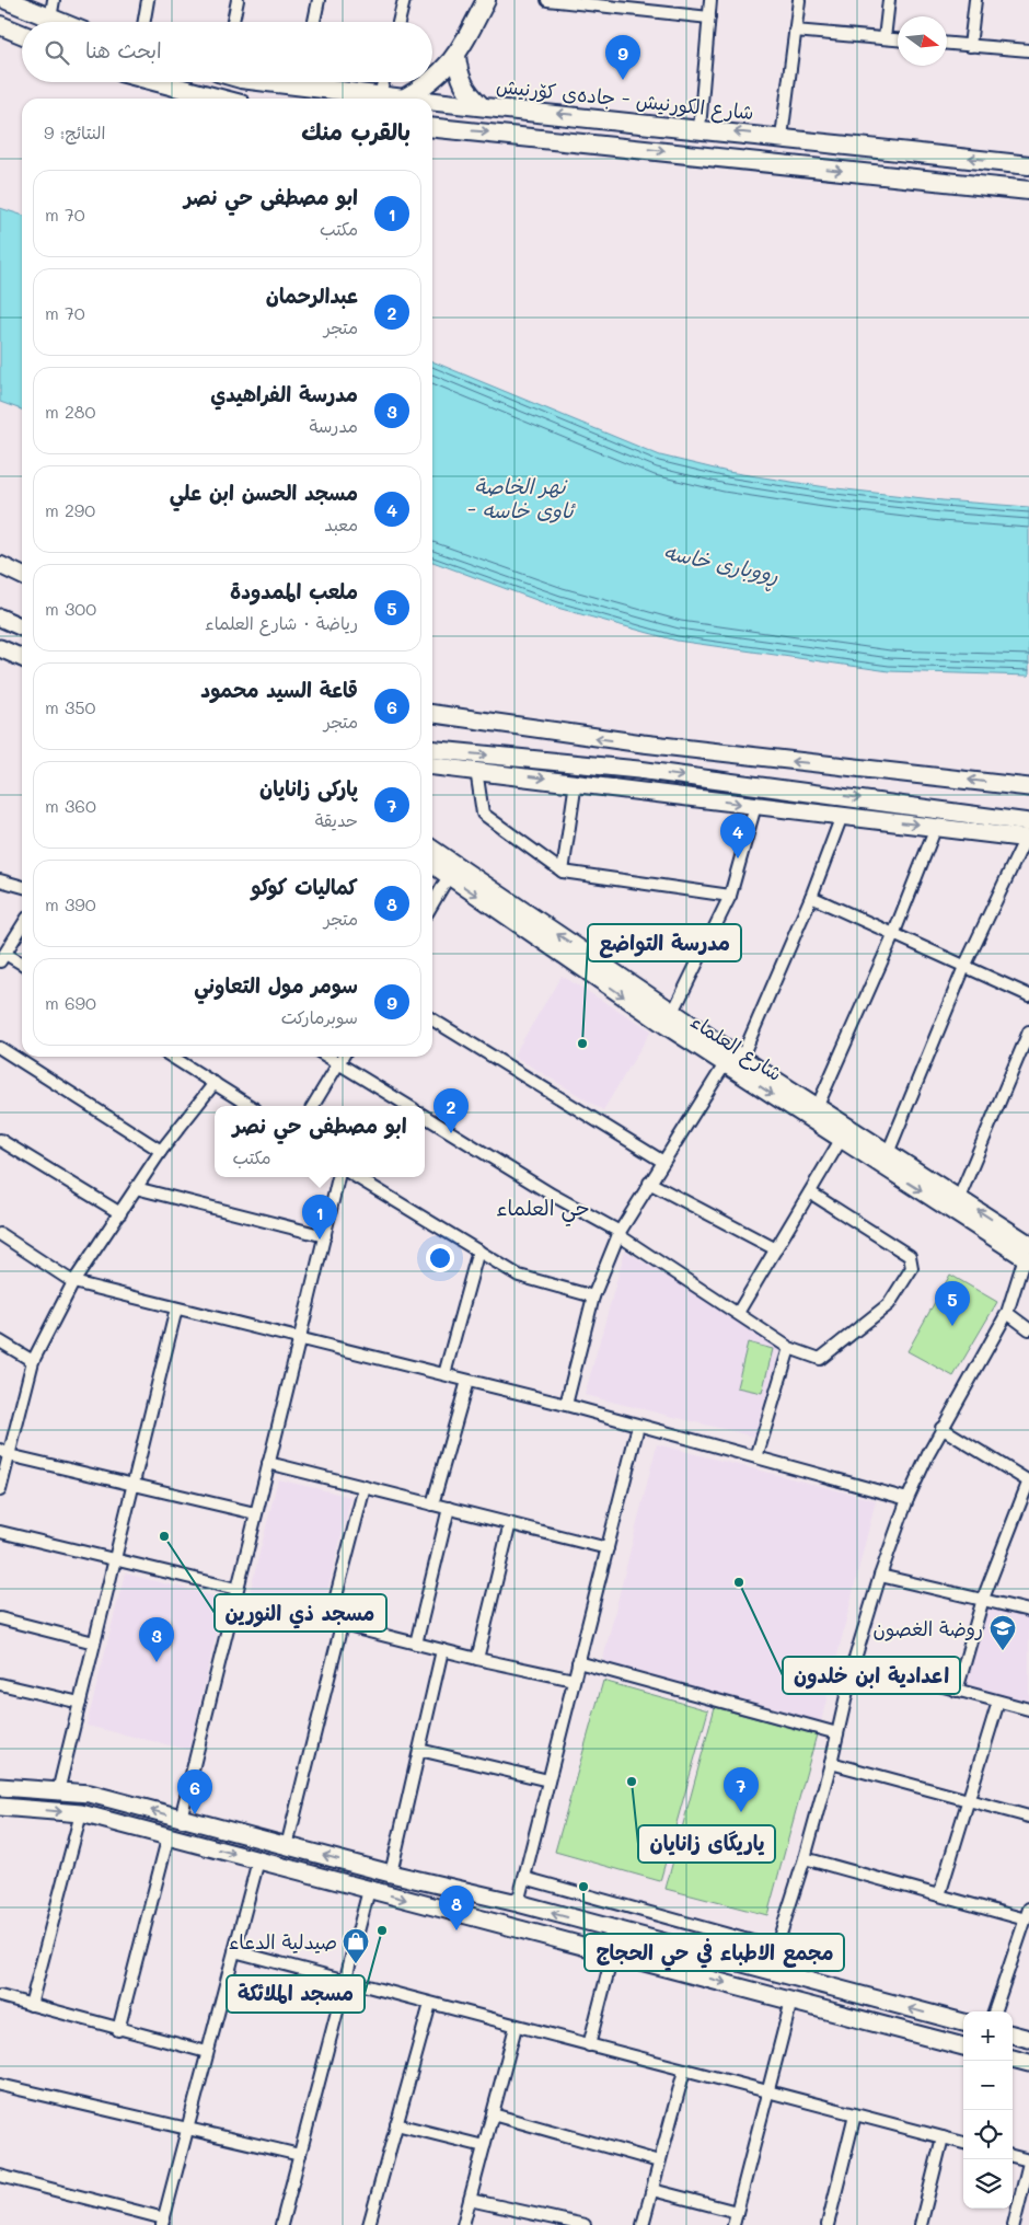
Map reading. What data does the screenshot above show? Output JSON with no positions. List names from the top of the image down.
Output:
{
  "streets": {
    "main road": ["شارع الكورنيش - جادەی کۆرنیش"],
    "street": ["شارع العلماء"]
  },
  "districts": ["حي العلماء"],
  "water": ["نهر الخاصة - ئاوی خاسە", "ڕووباری خاسە"],
  "places": {
    "other": [
      "مدرسة التواضع",
      "مسجد ذي النورين",
      "اعدادية ابن خلدون",
      "یاریگای زانایان",
      "مجمع الاطباء في حي الحجاج",
      "مسجد الملائكة"
    ],
    "school or university": ["روضة الغصون"],
    "shop": ["صيدلية الدعاء"]
  },
  "north": "right",
  "page": {
    "search": "ابحث هنا",
    "pins": [
      "9",
      "4",
      "2",
      "1",
      "5",
      "3",
      "7",
      "6",
      "8"
    ],
    "heading": ["بالقرب منك", "النتائج: 9"],
    "list": [
      {
        "mark": "1",
        "name": "ابو مصطفى حي نصر",
        "note": "مكتب",
        "value": "70 m"
      },
      {
        "mark": "2",
        "name": "عبدالرحمان",
        "note": "متجر",
        "value": "70 m"
      },
      {
        "mark": "3",
        "name": "مدرسة الفراهيدي",
        "note": "مدرسة",
        "value": "280 m"
      },
      {
        "mark": "4",
        "name": "مسجد الحسن ابن علي",
        "note": "معبد",
        "value": "290 m"
      },
      {
        "mark": "5",
        "name": "ملعب الممدودة",
        "note": "رياضة · شارع العلماء",
        "value": "300 m"
      },
      {
        "mark": "6",
        "name": "قاعة السيد محمود",
        "note": "متجر",
        "value": "350 m"
      },
      {
        "mark": "7",
        "name": "پارکی زانایان",
        "note": "حديقة",
        "value": "360 m"
      },
      {
        "mark": "8",
        "name": "كماليات كوكو",
        "note": "متجر",
        "value": "390 m"
      },
      {
        "mark": "9",
        "name": "سومر مول التعاوني",
        "note": "سوبرماركت",
        "value": "690 m"
      }
    ],
    "popup": ["ابو مصطفى حي نصر", "مكتب"],
    "map_buttons": ["+", "−"]
  }
}
